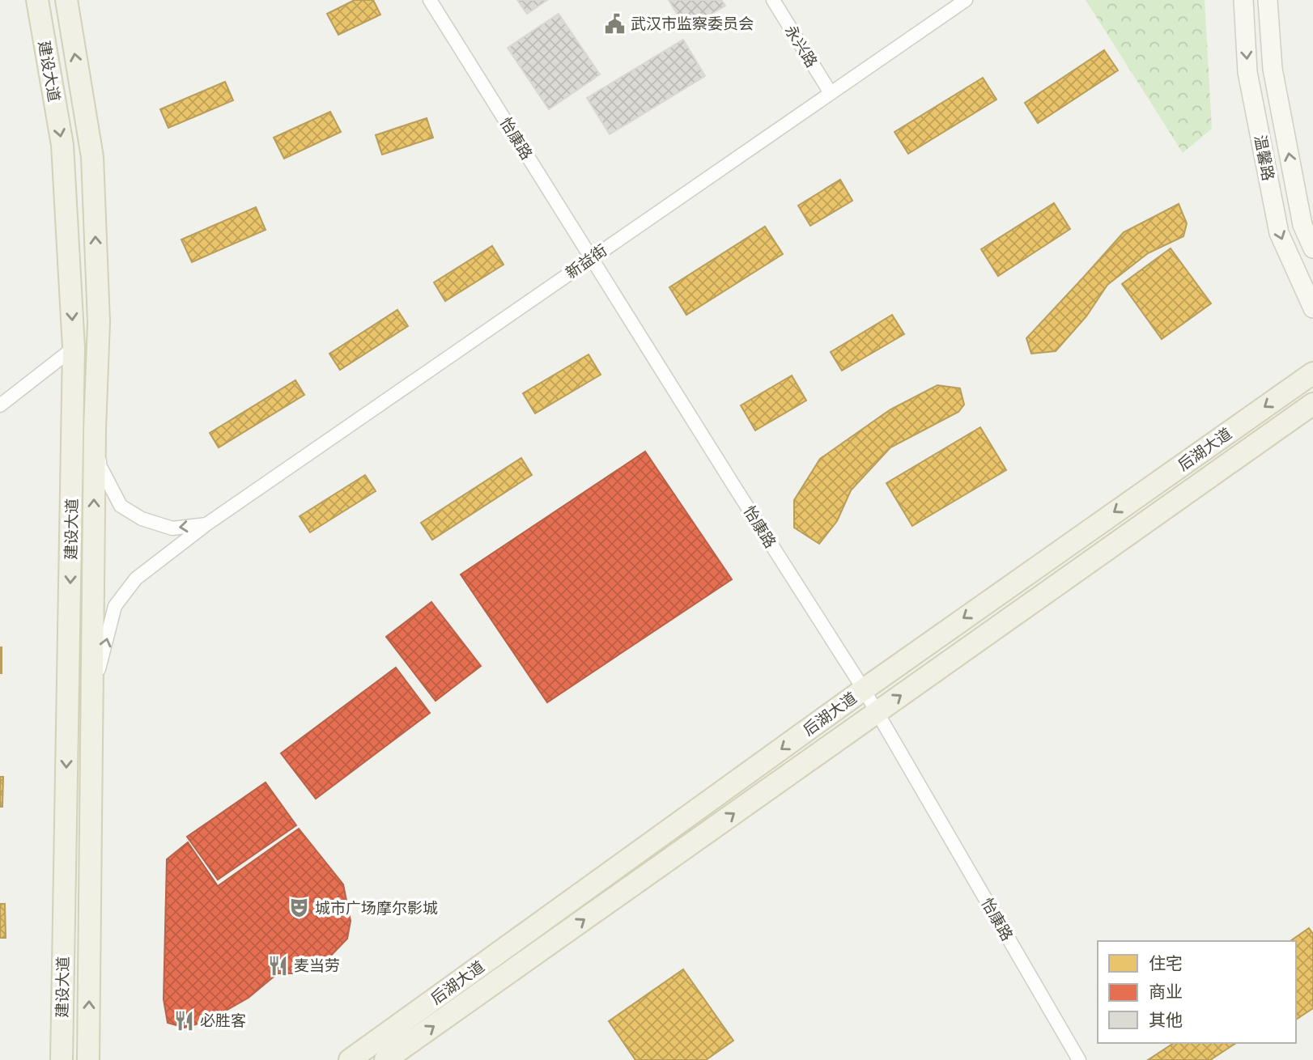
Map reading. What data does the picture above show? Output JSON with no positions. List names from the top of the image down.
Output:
{
  "streets": {
    "main road": ["建设大道", "温馨路", "后湖大道"],
    "street": ["永兴路", "怡康路", "新益街"]
  },
  "crossings": [
    ["永兴路", "新益街"],
    ["建设大道", "新益街"],
    ["怡康路", "新益街"],
    ["怡康路", "后湖大道"]
  ],
  "places": {
    "public building": ["武汉市监察委员会"],
    "theatre": ["城市广场摩尔影城"],
    "restaurant": ["麦当劳", "必胜客"]
  },
  "legend": ["住宅", "商业", "其他"]
}
